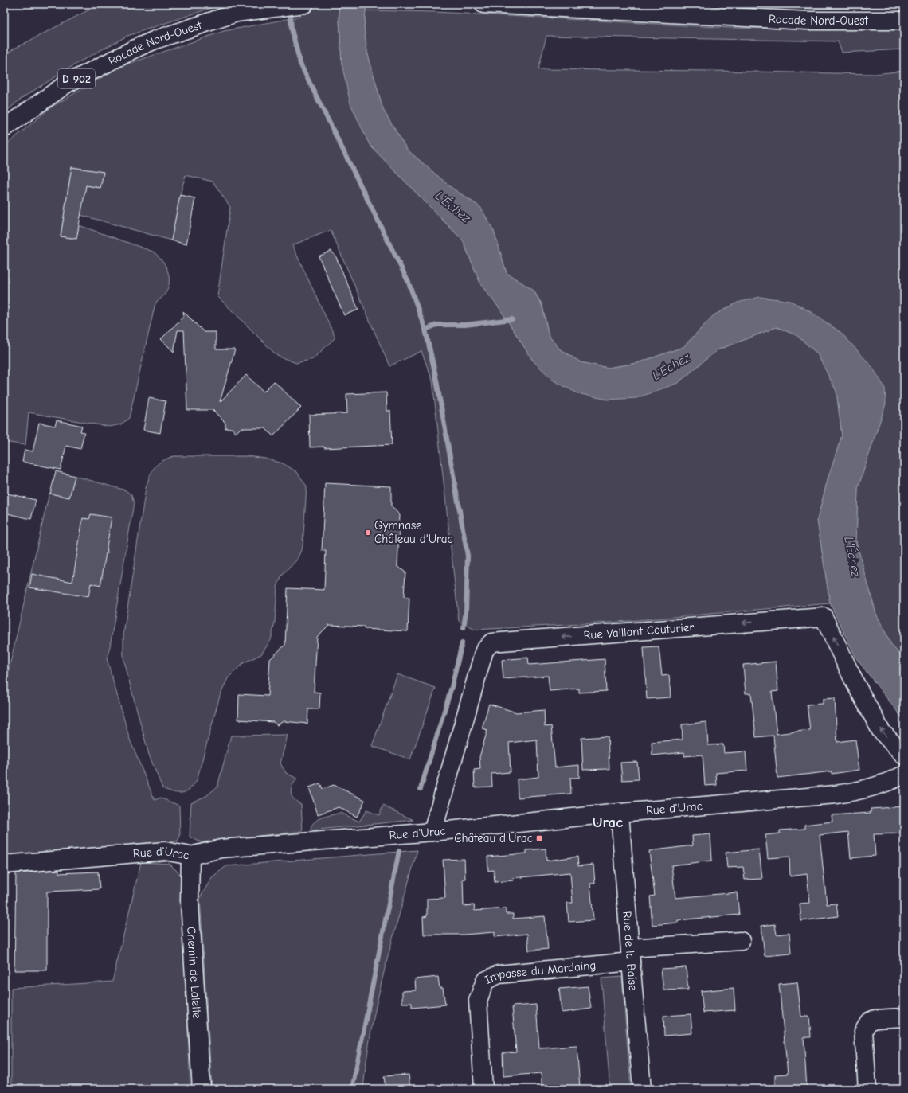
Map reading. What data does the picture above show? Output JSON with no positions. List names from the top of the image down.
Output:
{
  "streets": {
    "street": [
      "Rocade Nord-Ouest",
      "D 902",
      "Rue Vaillant Couturier",
      "Rue d'Urac",
      "Rue de la Baïse",
      "Chemin de Lalette",
      "Impasse du Mardaing"
    ]
  },
  "crossings": [
    ["Rue Vaillant Couturier", "Rue d'Urac"],
    ["Rue d'Urac", "Rue de la Baïse"],
    ["Rue d'Urac", "Chemin de Lalette"],
    ["Rue de la Baïse", "Impasse du Mardaing"]
  ],
  "districts": ["Urac"],
  "water": ["L'Échez"],
  "places": {
    "other": ["Gymnase Château d'Urac"],
    "transit": ["Château d'Urac"]
  }
}
